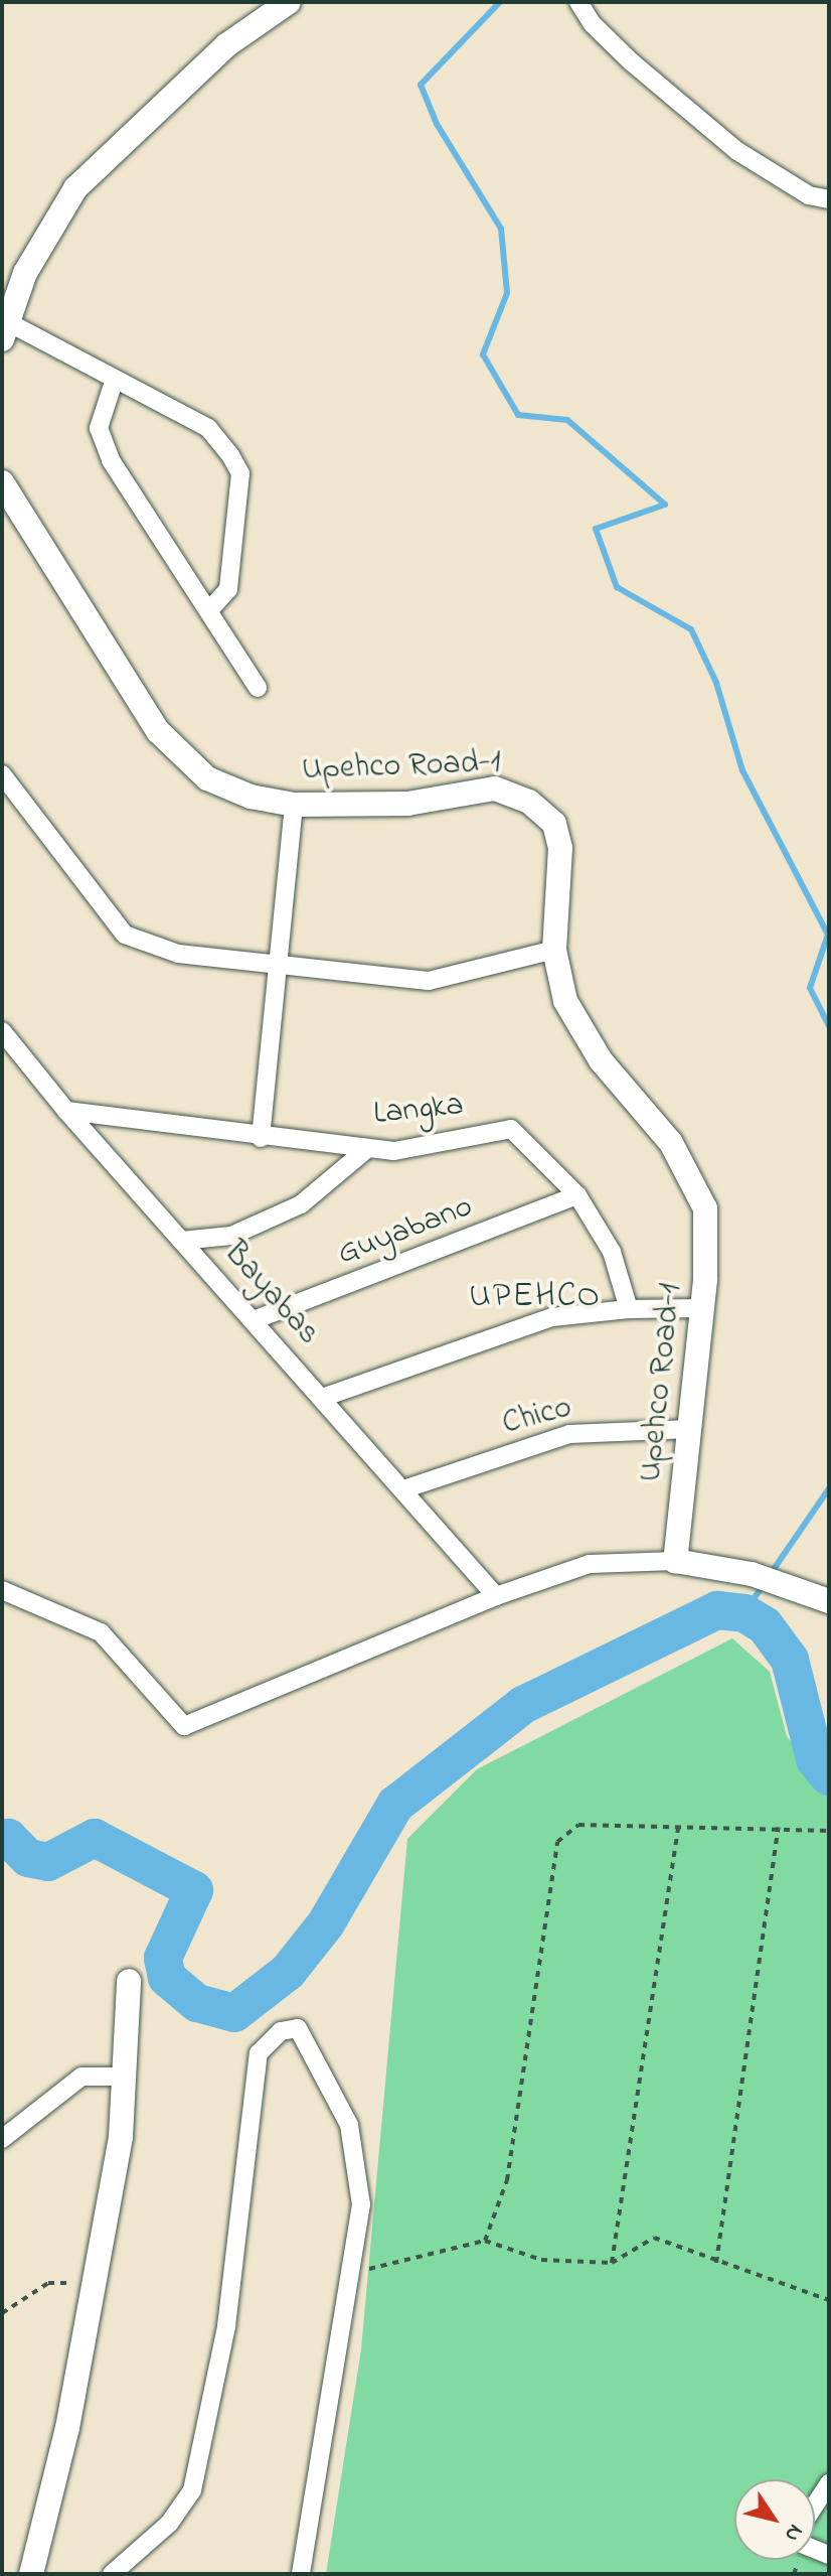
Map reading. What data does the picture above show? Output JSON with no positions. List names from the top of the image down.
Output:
{
  "streets": {
    "street": [
      "Upehco Road-1",
      "Langka",
      "Guyabano",
      "Bayabas",
      "Chico"
    ]
  },
  "crossings": [
    ["Upehco Road-1", "Chico"],
    ["Langka", "Guyabano"],
    ["Langka", "Bayabas"],
    ["Guyabano", "Bayabas"],
    ["Bayabas", "Chico"]
  ],
  "districts": ["UPEHCO"],
  "north": "bottom right"
}
